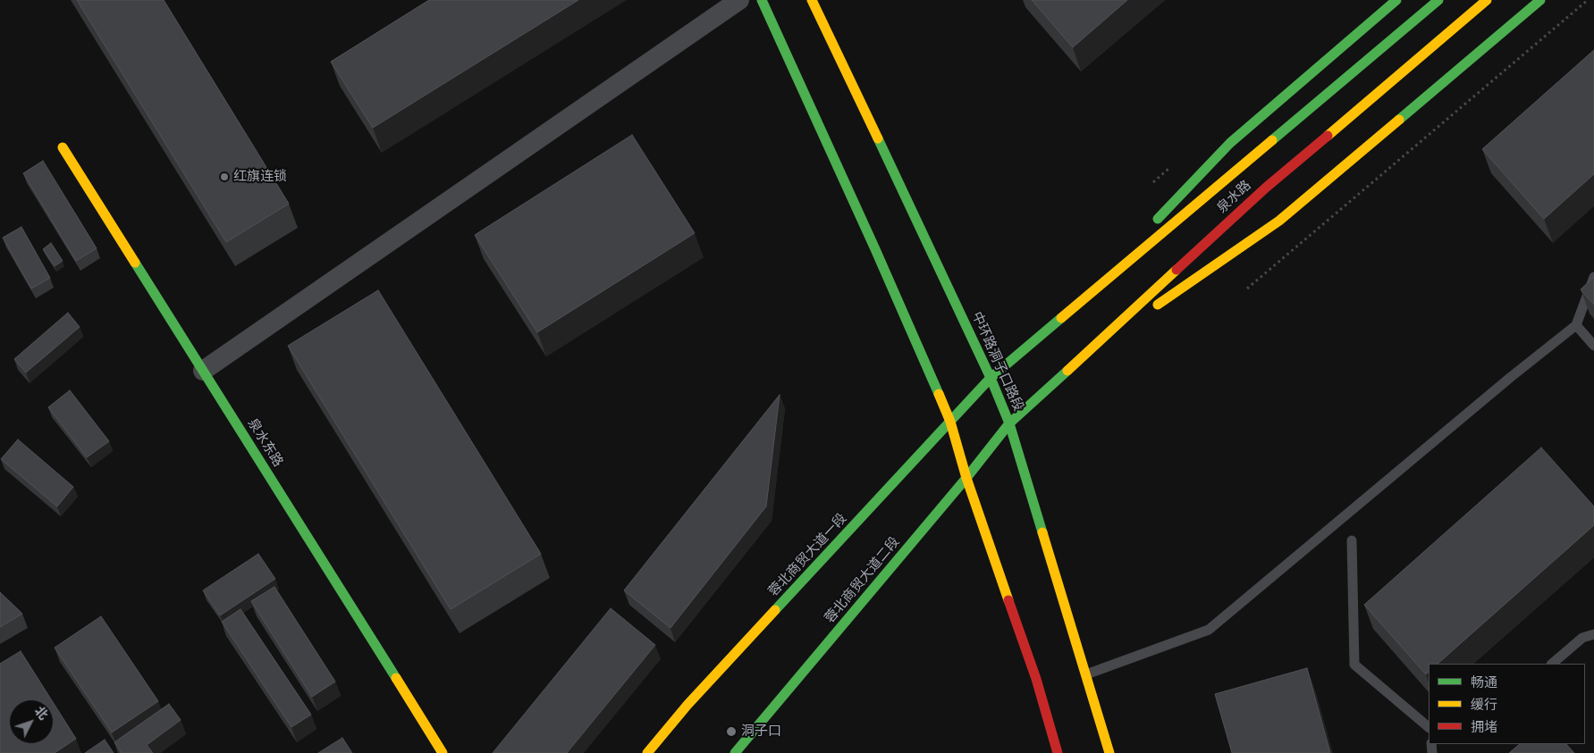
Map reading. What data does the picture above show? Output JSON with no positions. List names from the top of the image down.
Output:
{
  "streets": {
    "main road": [
      "泉水路",
      "中环路洞子口路段",
      "泉水东路",
      "蓉北商贸大道一段",
      "蓉北商贸大道二段"
    ]
  },
  "crossings": [
    ["泉水路", "中环路洞子口路段"],
    ["泉水路", "蓉北商贸大道二段"],
    ["中环路洞子口路段", "蓉北商贸大道一段"],
    ["中环路洞子口路段", "蓉北商贸大道二段"]
  ],
  "places": ["红旗连锁", "洞子口"],
  "legend": ["畅通", "缓行", "拥堵"],
  "north": "top right"
}
